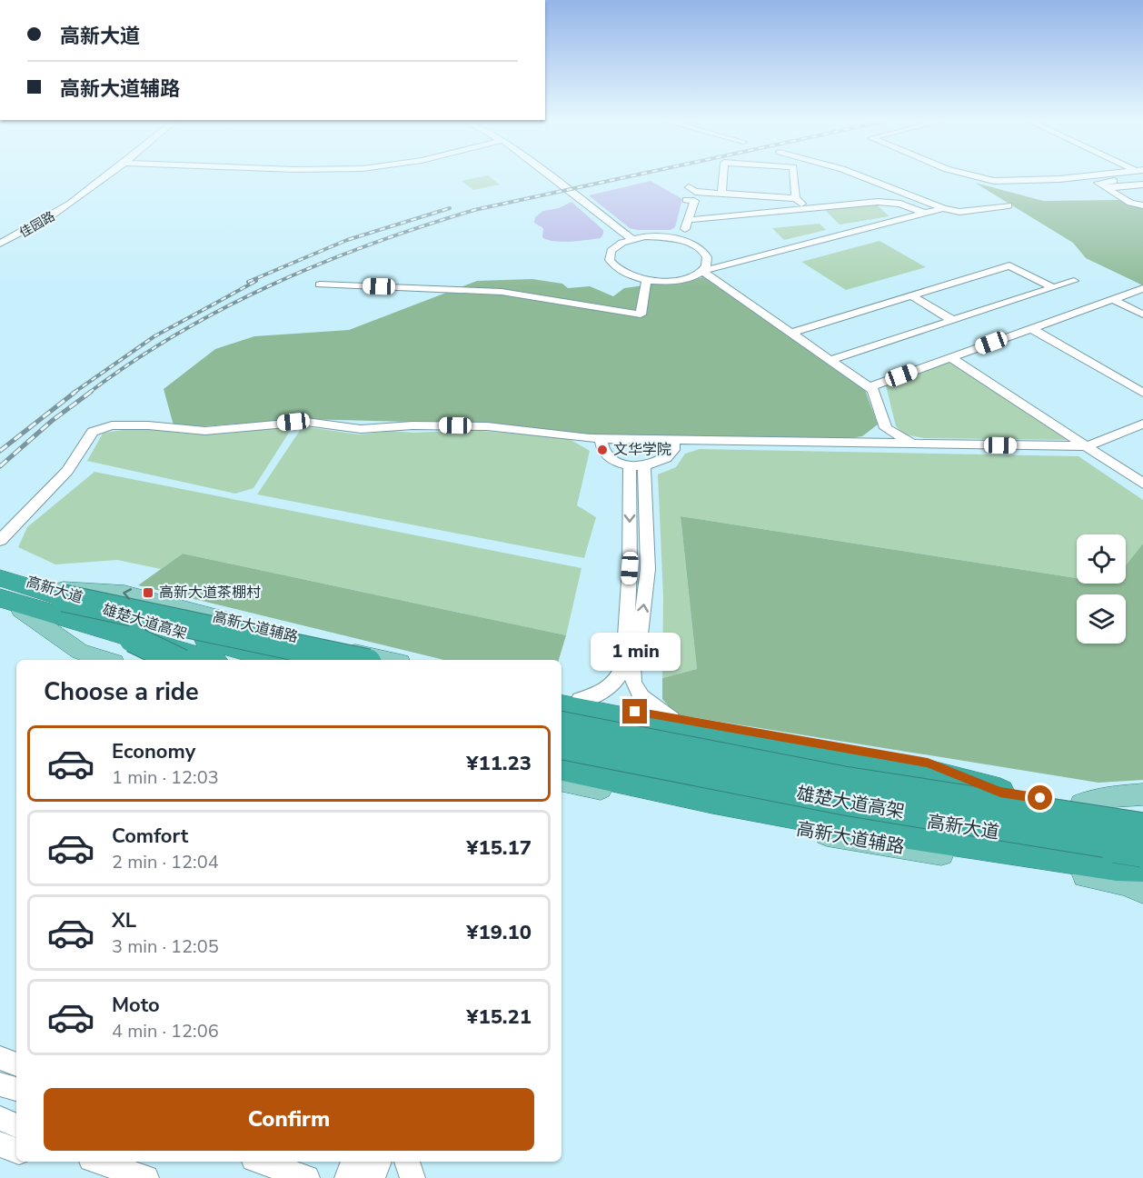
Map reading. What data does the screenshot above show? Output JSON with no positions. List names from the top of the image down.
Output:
{
  "streets": {
    "highway": ["雄楚大道高架"],
    "main road": ["高新大道", "高新大道辅路"],
    "street": ["佳园路"]
  },
  "crossings": [
    ["高新大道", "雄楚大道高架"],
    ["高新大道", "高新大道辅路"],
    ["雄楚大道高架", "高新大道辅路"]
  ],
  "one_way": ["高新大道辅路"],
  "places": {
    "other": ["文华学院"],
    "transit": ["高新大道茶棚村"]
  },
  "page": {
    "banner": ["高新大道", "高新大道辅路"],
    "bubble": "1 min",
    "heading": "Choose a ride",
    "list": [
      {
        "name": "Economy",
        "note": "1 min · 12:03",
        "value": "¥11.23"
      },
      {
        "name": "Comfort",
        "note": "2 min · 12:04",
        "value": "¥15.17"
      },
      {
        "name": "XL",
        "note": "3 min · 12:05",
        "value": "¥19.10"
      },
      {
        "name": "Moto",
        "note": "4 min · 12:06",
        "value": "¥15.21"
      }
    ],
    "buttons": "Confirm"
  }
}
